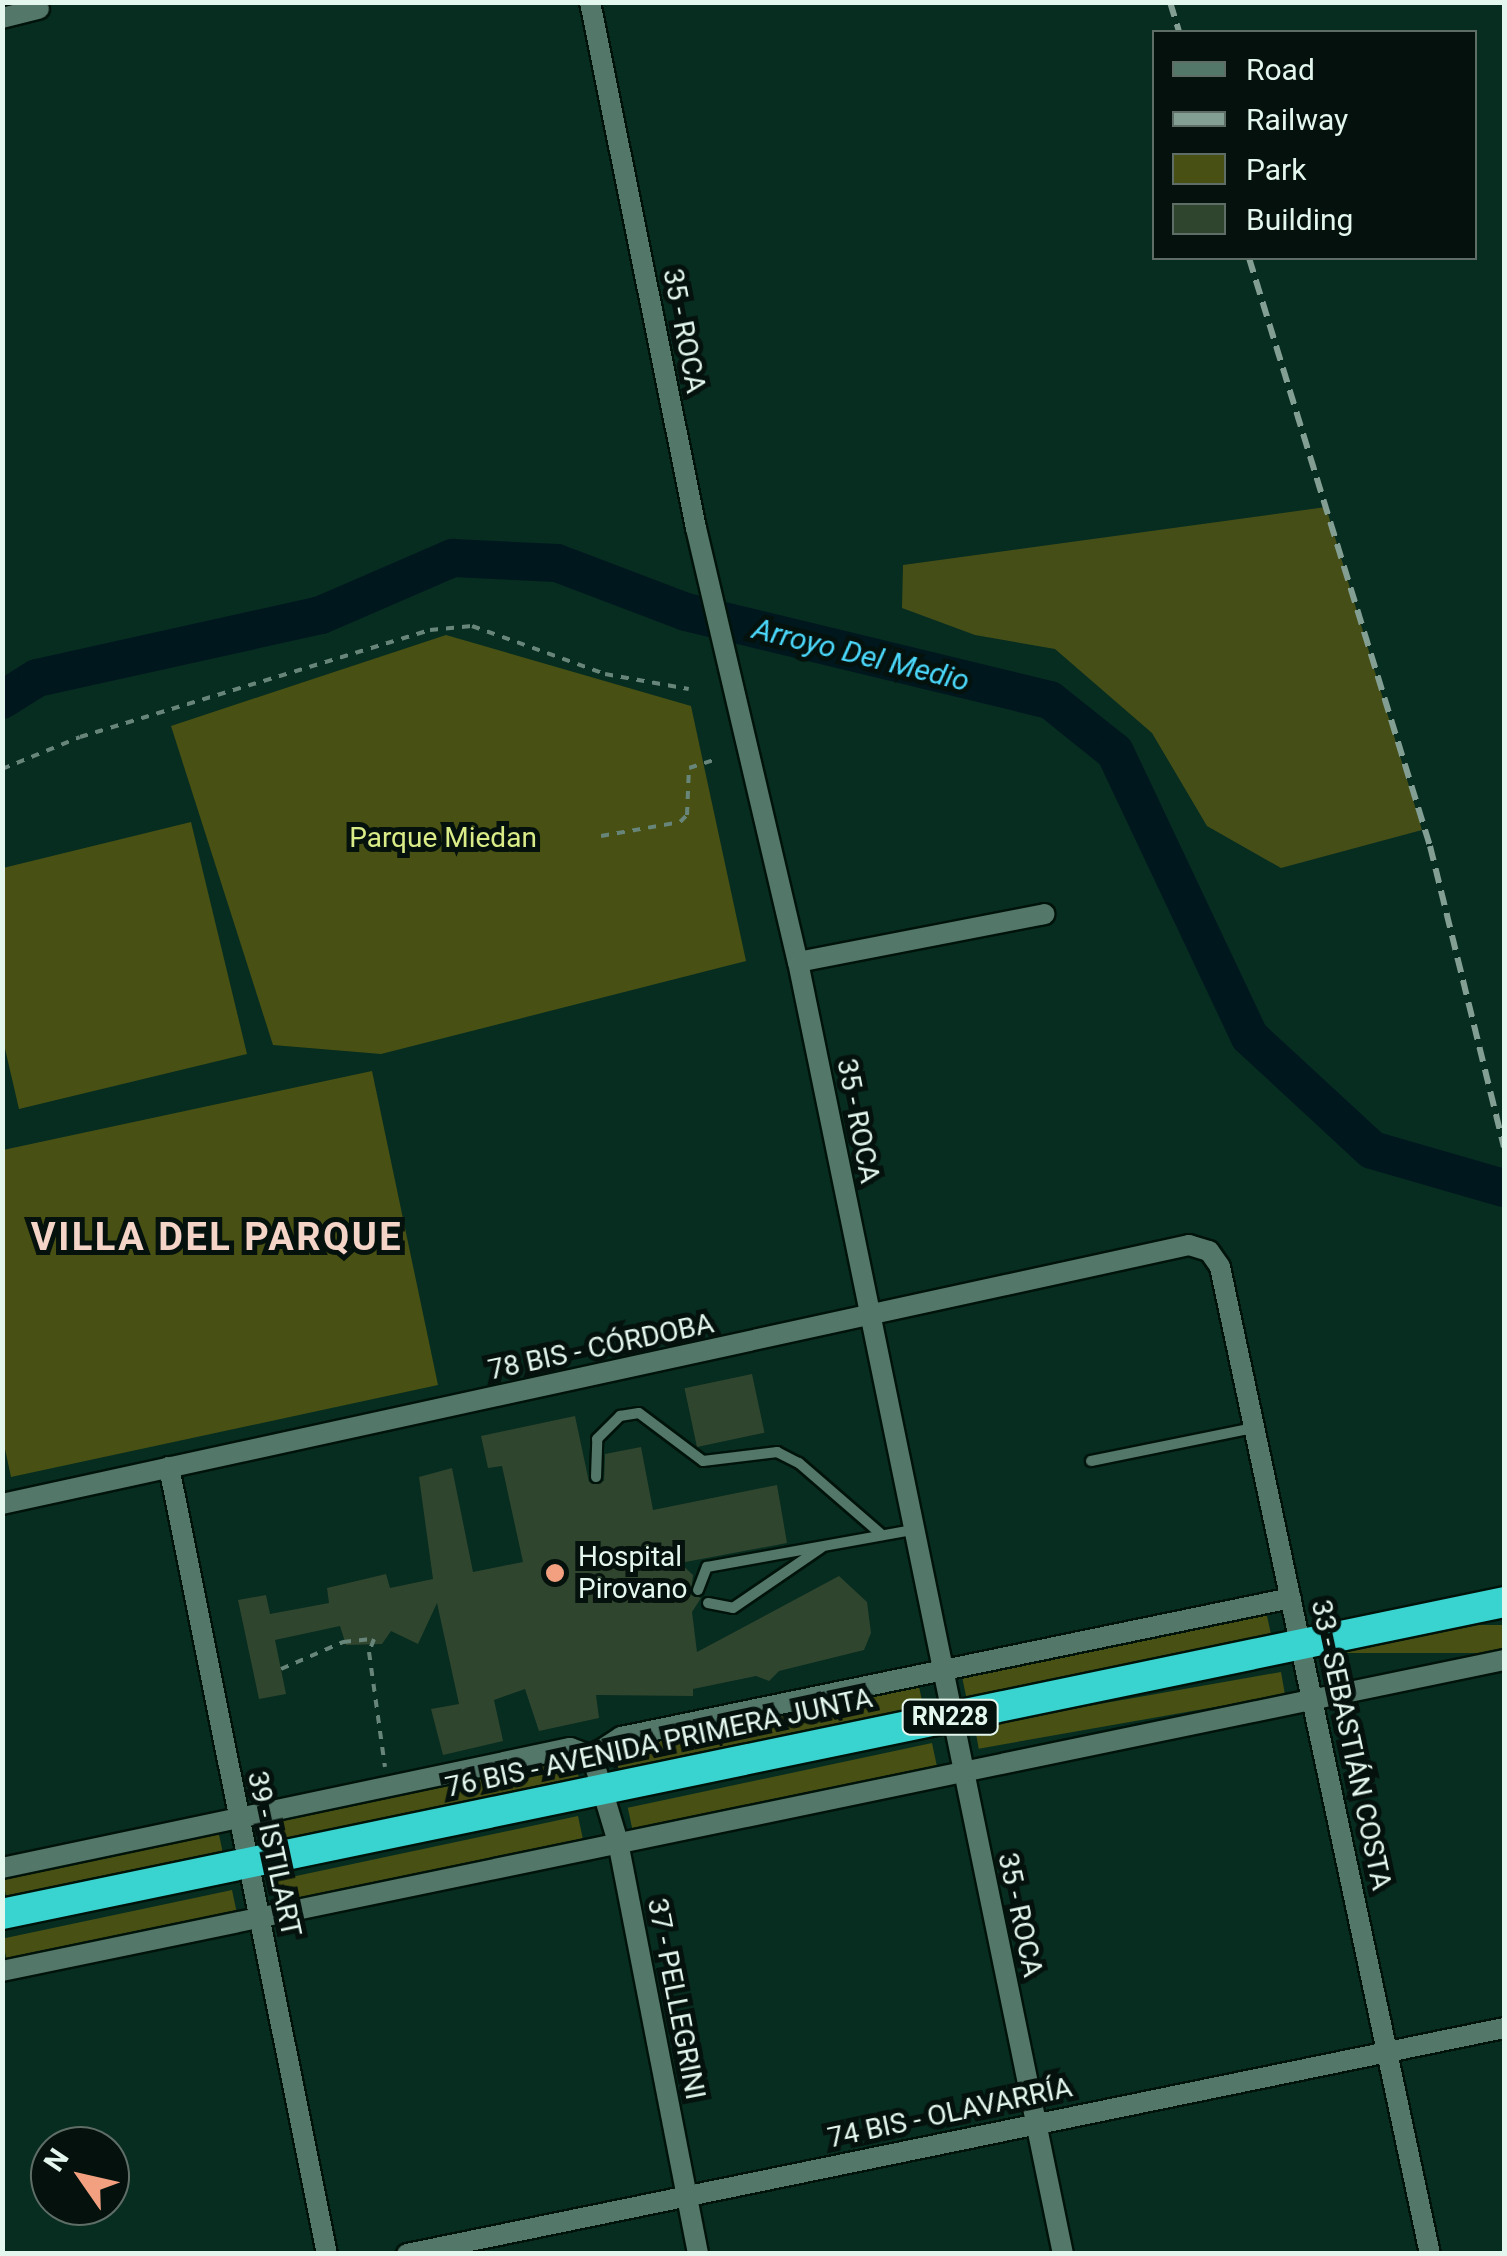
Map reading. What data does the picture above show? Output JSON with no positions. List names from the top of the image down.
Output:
{
  "streets": {
    "highway": ["RN228", "76 BIS - AVENIDA PRIMERA JUNTA"],
    "street": [
      "35 - ROCA",
      "78 BIS - CÓRDOBA",
      "33 - SEBASTIÁN COSTA",
      "39 - ISTILART",
      "37 - PELLEGRINI",
      "74 BIS - OLAVARRÍA"
    ]
  },
  "crossings": [
    ["35 - ROCA", "78 BIS - CÓRDOBA"],
    ["35 - ROCA", "76 BIS - AVENIDA PRIMERA JUNTA"],
    ["35 - ROCA", "74 BIS - OLAVARRÍA"],
    ["78 BIS - CÓRDOBA", "33 - SEBASTIÁN COSTA"],
    ["78 BIS - CÓRDOBA", "39 - ISTILART"],
    ["76 BIS - AVENIDA PRIMERA JUNTA", "33 - SEBASTIÁN COSTA"],
    ["76 BIS - AVENIDA PRIMERA JUNTA", "39 - ISTILART"],
    ["76 BIS - AVENIDA PRIMERA JUNTA", "37 - PELLEGRINI"],
    ["33 - SEBASTIÁN COSTA", "74 BIS - OLAVARRÍA"],
    ["37 - PELLEGRINI", "74 BIS - OLAVARRÍA"]
  ],
  "districts": ["VILLA DEL PARQUE"],
  "water": ["Arroyo Del Medio"],
  "parks": ["Parque Miedan"],
  "places": ["Hospital Pirovano"],
  "legend": [
    "Road",
    "Railway",
    "Park",
    "Building"
  ],
  "north": "top left"
}
